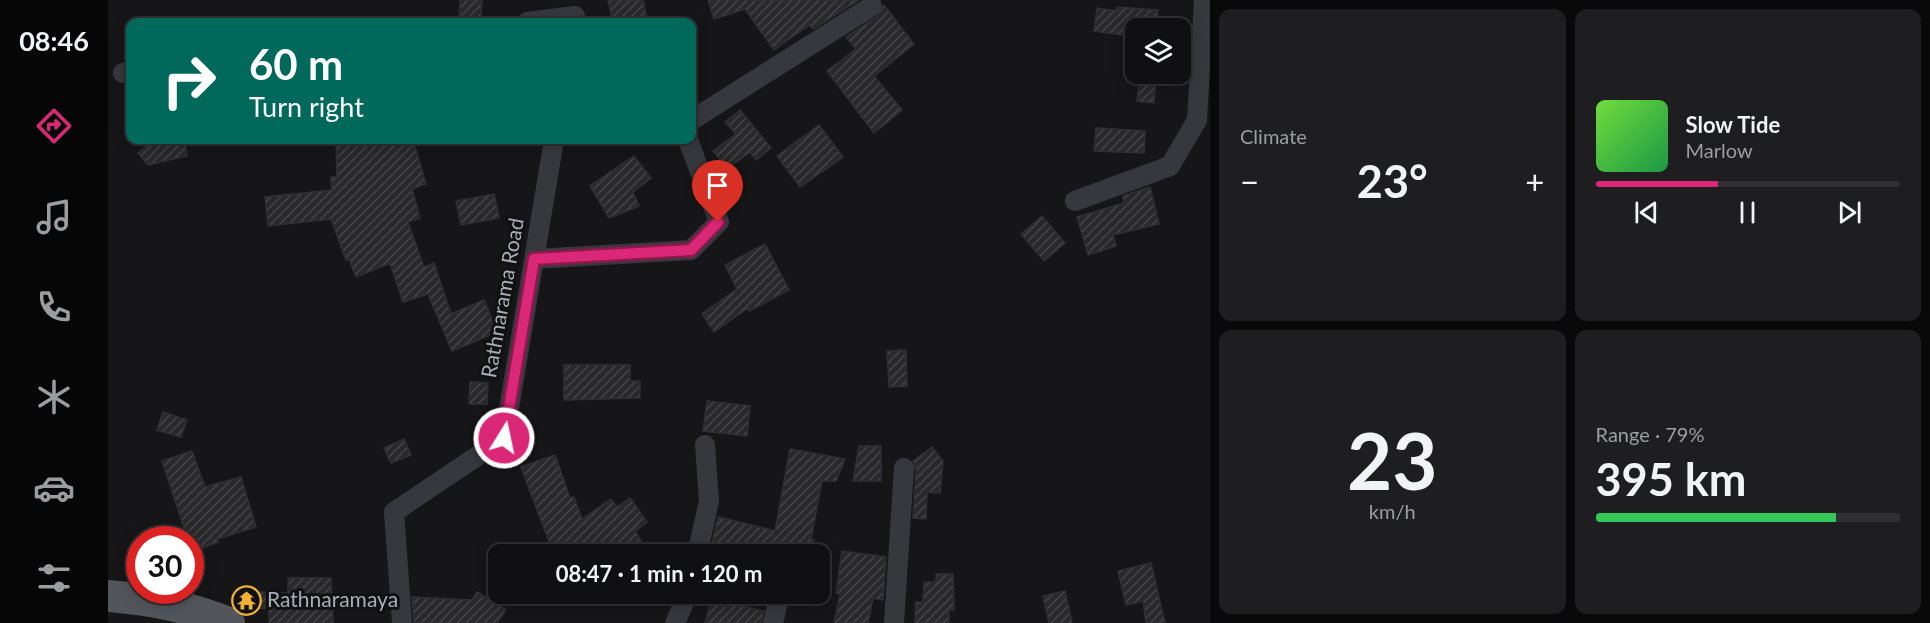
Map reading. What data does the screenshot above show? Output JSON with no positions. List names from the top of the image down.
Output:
{
  "streets": {
    "street": ["Rathnarama Road"]
  },
  "places": {
    "temple": ["Rathnaramaya"]
  },
  "page": {
    "tabs": "08:46",
    "tile": [
      "Climate",
      ["23", "km/h"],
      ["Range · 79%", "395 km"]
    ],
    "turn": ["60 m", "Turn right"],
    "song": ["Slow Tide", "Marlow"],
    "heat": ["−", "23°", "+"],
    "limit": "30",
    "trip": "08:47 · 1 min · 120 m"
  }
}
